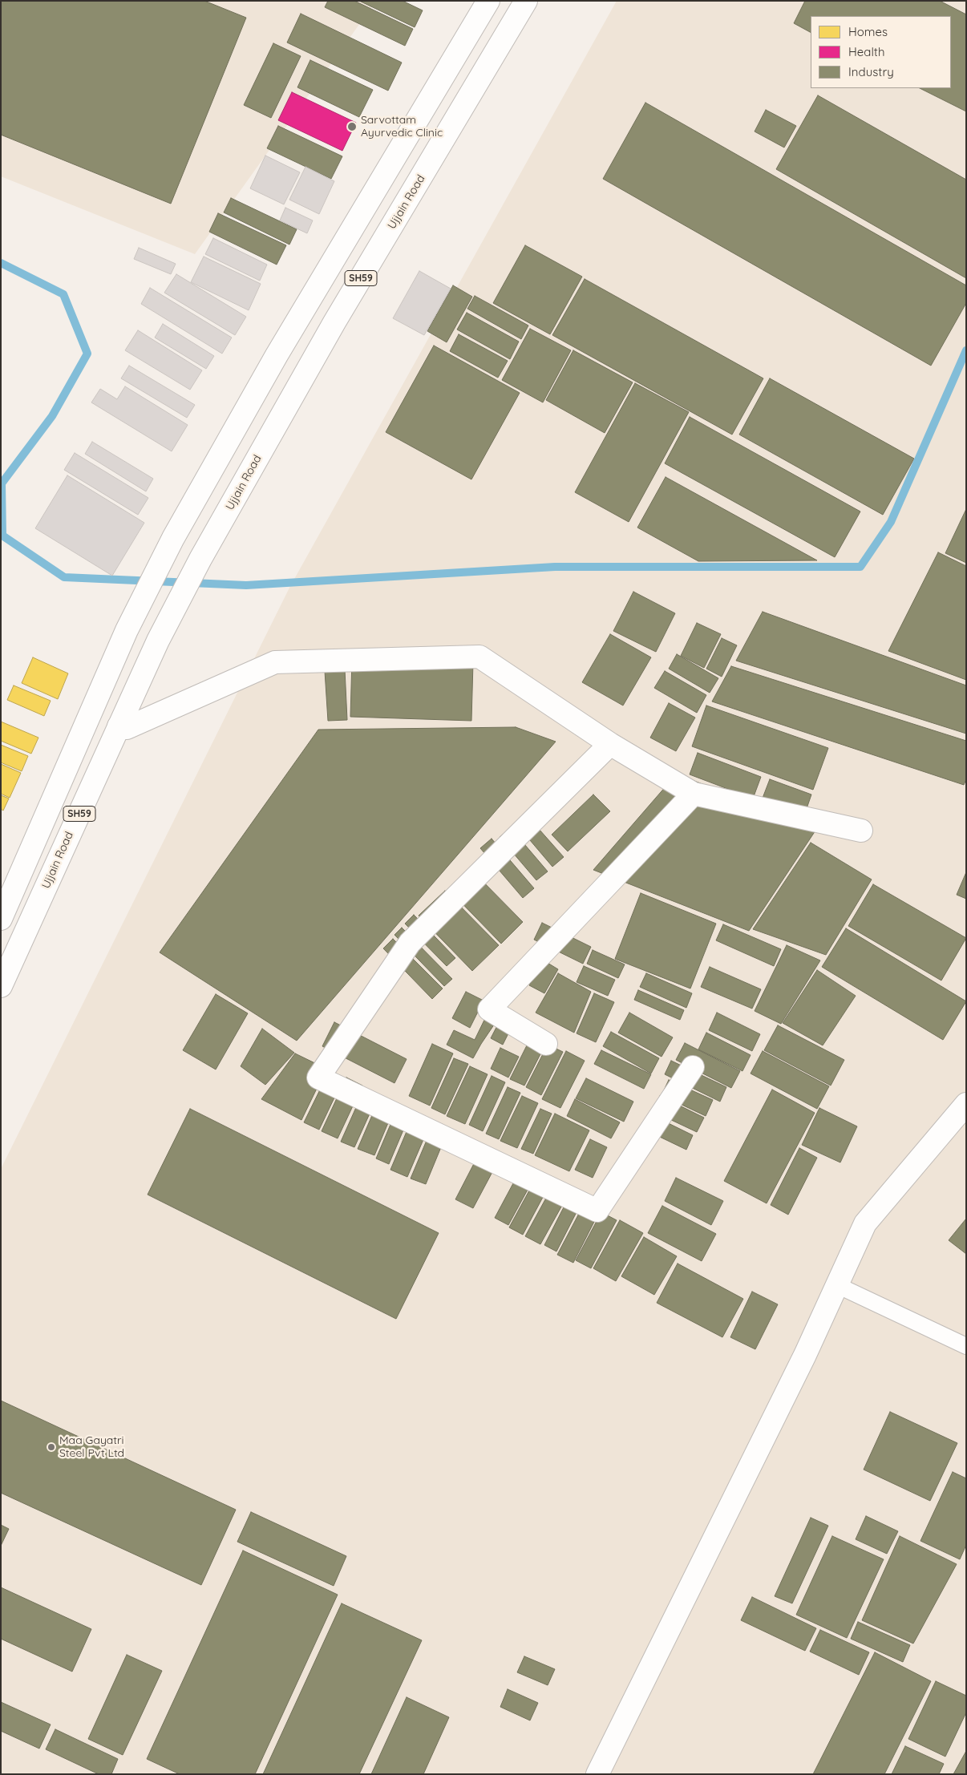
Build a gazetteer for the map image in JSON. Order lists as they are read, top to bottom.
{
  "streets": {
    "street": ["Ujjain Road", "SH59"]
  },
  "places": ["Sarvottam Ayurvedic Clinic", "Maa Gayatri Steel Pvt Ltd"],
  "legend": ["Homes", "Health", "Industry"]
}
